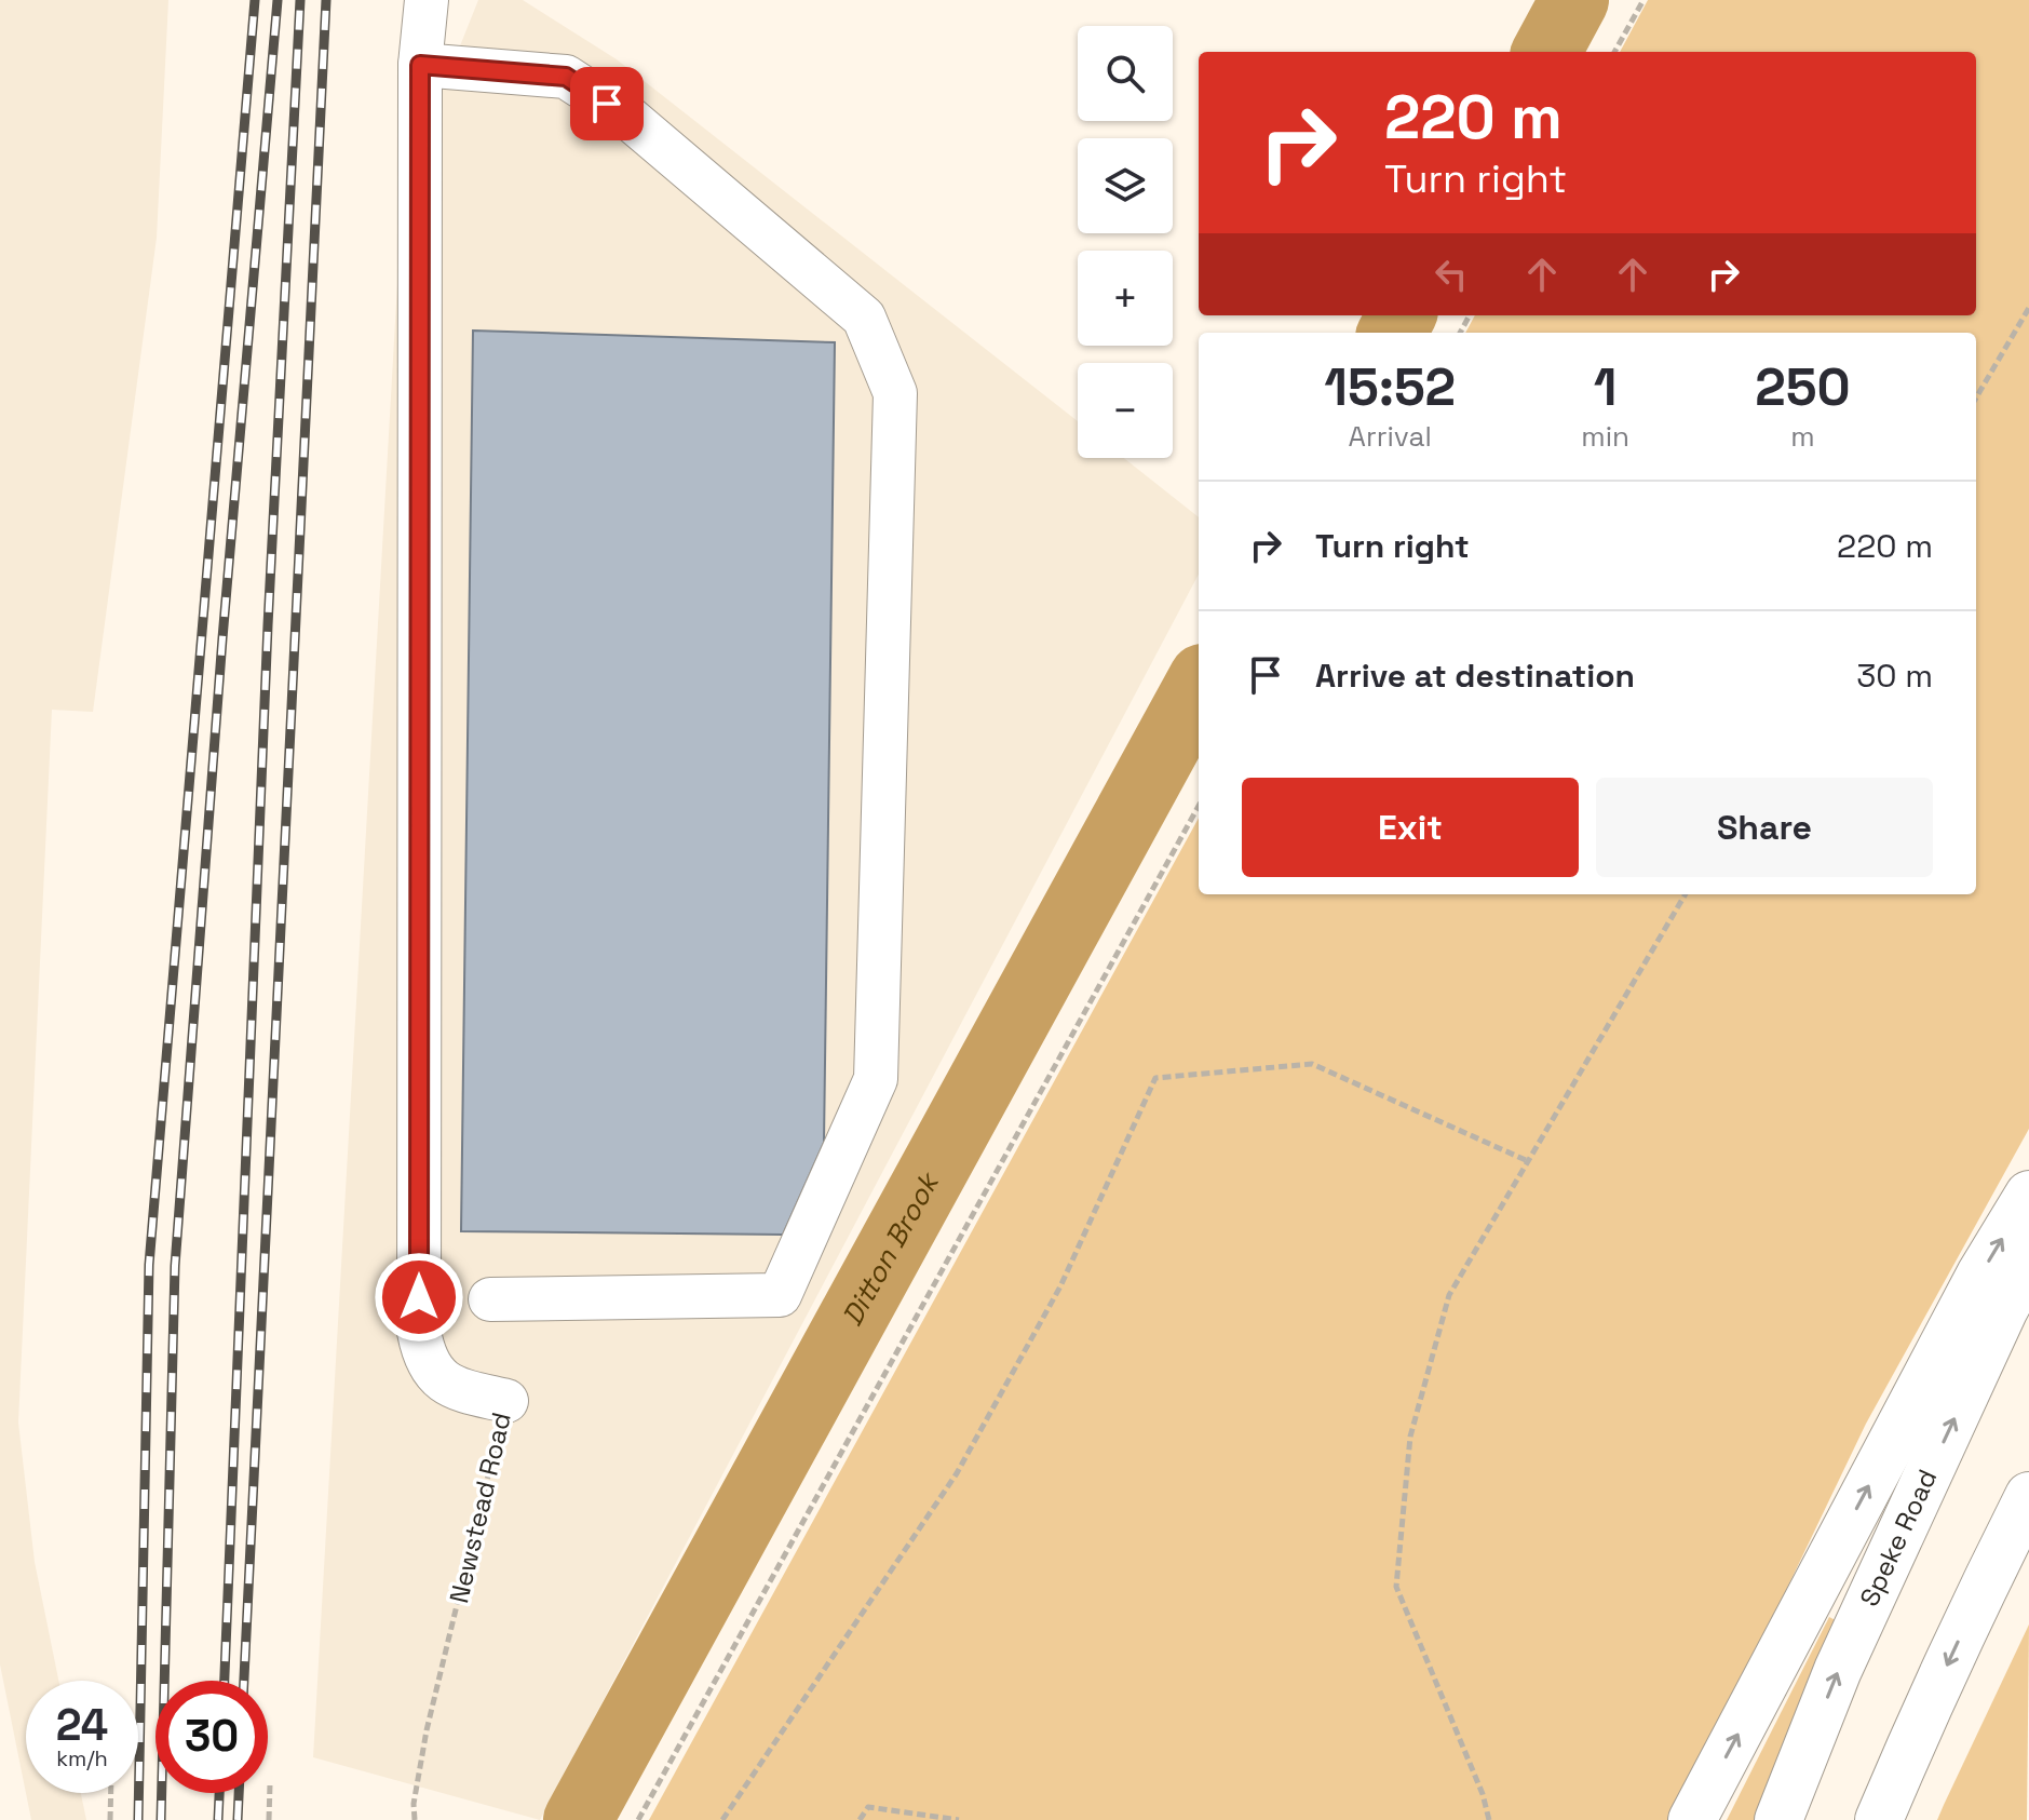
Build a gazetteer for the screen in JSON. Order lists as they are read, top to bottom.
{
  "streets": {
    "highway": ["Speke Road"],
    "street": ["Newstead Road"]
  },
  "water": ["Ditton Brook"],
  "page": {
    "map_buttons": ["+", "−"],
    "turn": ["220 m", "Turn right"],
    "eta": [
      "15:52",
      "Arrival",
      "1",
      "min",
      "250",
      "m"
    ],
    "list": [
      {
        "name": "Turn right",
        "value": "220 m"
      },
      {
        "name": "Arrive at destination",
        "value": "30 m"
      }
    ],
    "buttons": ["Exit", "Share"],
    "speed": "24 km/h",
    "limit": "30"
  }
}
